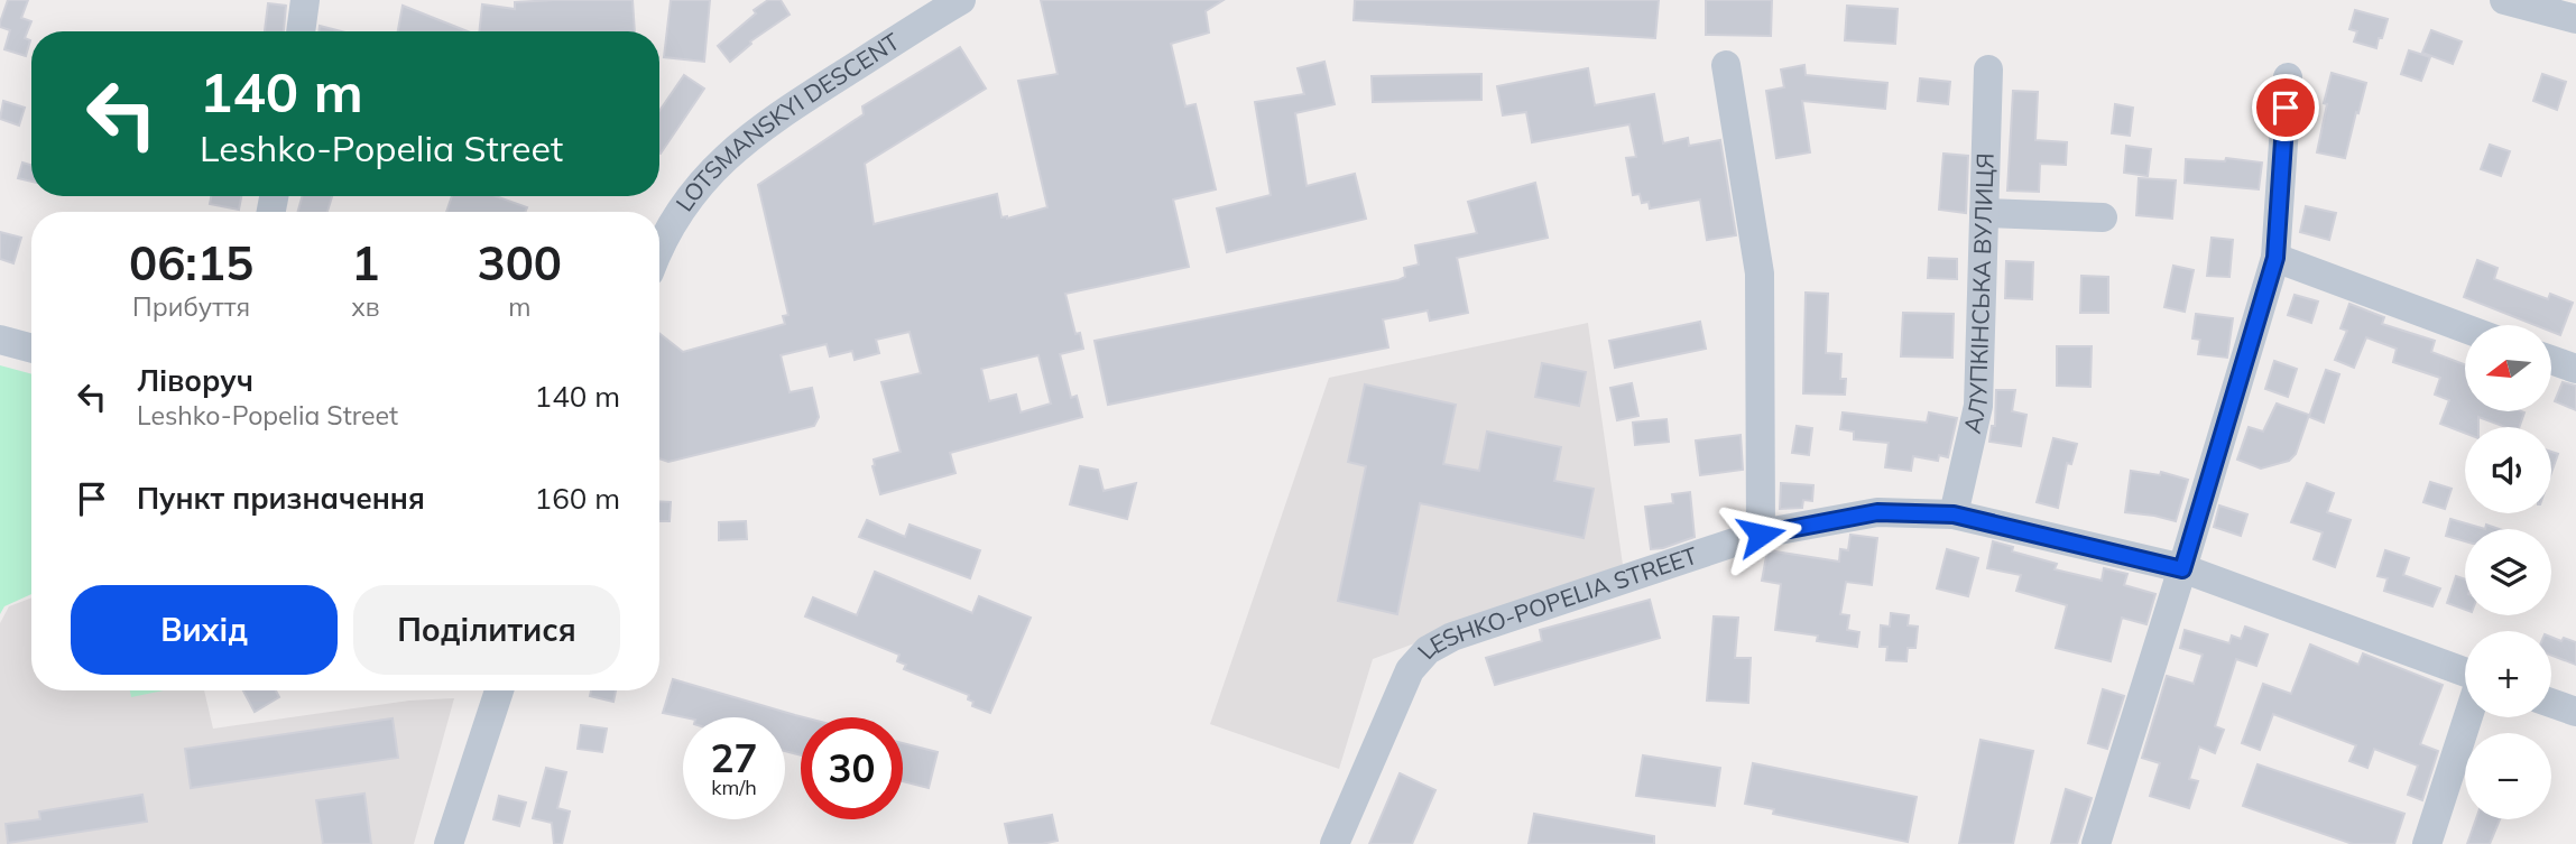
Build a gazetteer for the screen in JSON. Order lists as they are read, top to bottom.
{
  "streets": {
    "street": ["LOTSMANSKYI DESCENT", "АЛУПКІНСЬКА ВУЛИЦЯ", "LESHKO-POPELIA STREET"]
  },
  "crossings": [
    ["АЛУПКІНСЬКА ВУЛИЦЯ", "LESHKO-POPELIA STREET"]
  ],
  "north": "left",
  "page": {
    "turn": ["140 m", "Leshko-Popelia Street"],
    "eta": [
      "06:15",
      "Прибуття",
      "1",
      "хв",
      "300",
      "m"
    ],
    "map_buttons": ["+", "−"],
    "list": [
      {
        "name": "Ліворуч",
        "note": "Leshko-Popelia Street",
        "value": "140 m"
      },
      {
        "name": "Пункт призначення",
        "value": "160 m"
      }
    ],
    "buttons": ["Вихід", "Поділитися"],
    "speed": "27 km/h",
    "limit": "30"
  }
}
